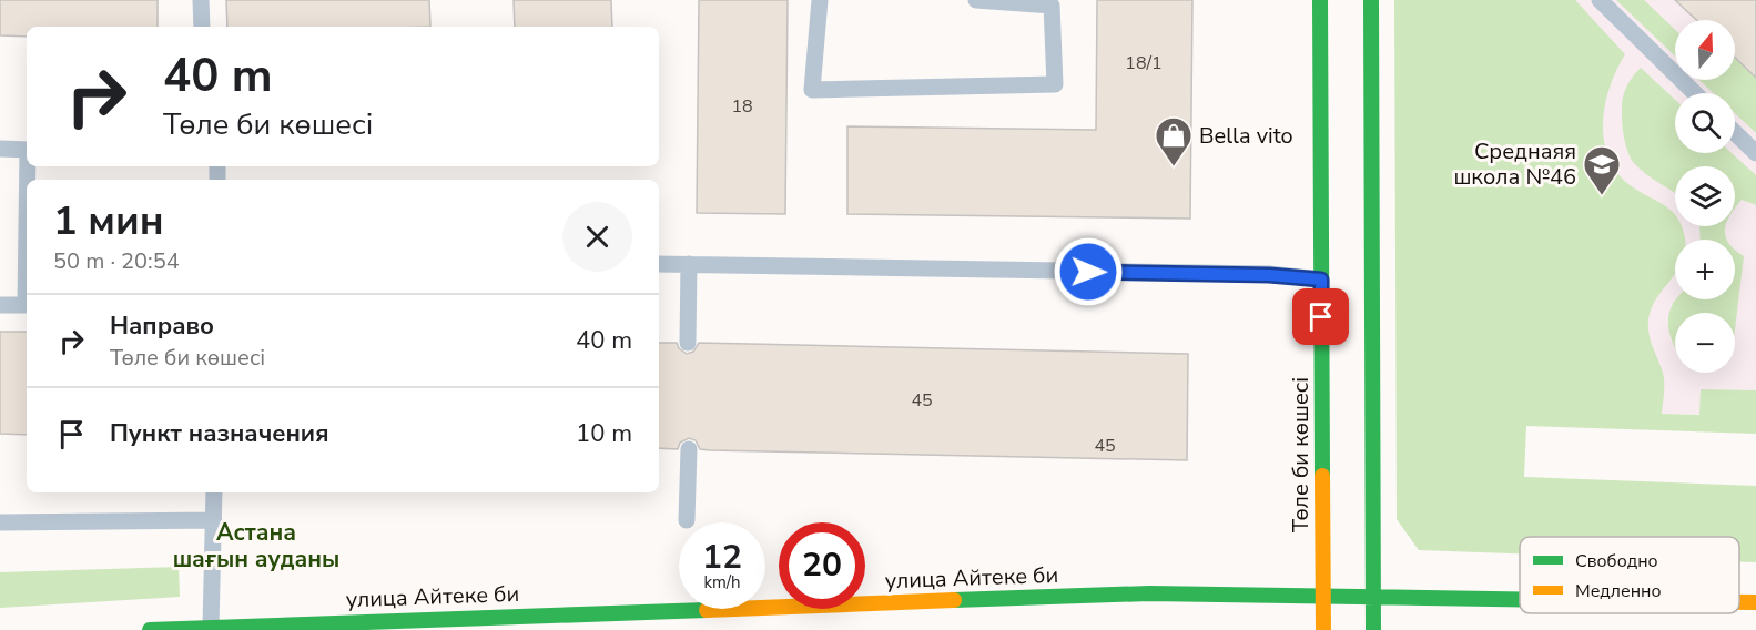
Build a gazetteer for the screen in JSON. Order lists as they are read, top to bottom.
{
  "streets": {
    "street": ["Төле би көшесі", "улица Айтеке би"]
  },
  "crossings": [
    ["Төле би көшесі", "улица Айтеке би"]
  ],
  "districts": ["Астана шағын ауданы"],
  "places": {
    "shop": ["Bella vito"],
    "school or university": ["Среднаяя школа №46"]
  },
  "house_numbers": [
    "18/1",
    "18",
    "45",
    "45"
  ],
  "legend": ["Свободно", "Медленно"],
  "north": "top",
  "page": {
    "map_buttons": ["+", "−"],
    "turn": ["40 m", "Төле би көшесі"],
    "heading": ["1 мин", "50 m · 20:54"],
    "list": [
      {
        "name": "Направо",
        "note": "Төле би көшесі",
        "value": "40 m"
      },
      {
        "name": "Пункт назначения",
        "value": "10 m"
      }
    ],
    "speed": "12 km/h",
    "limit": "20"
  }
}
